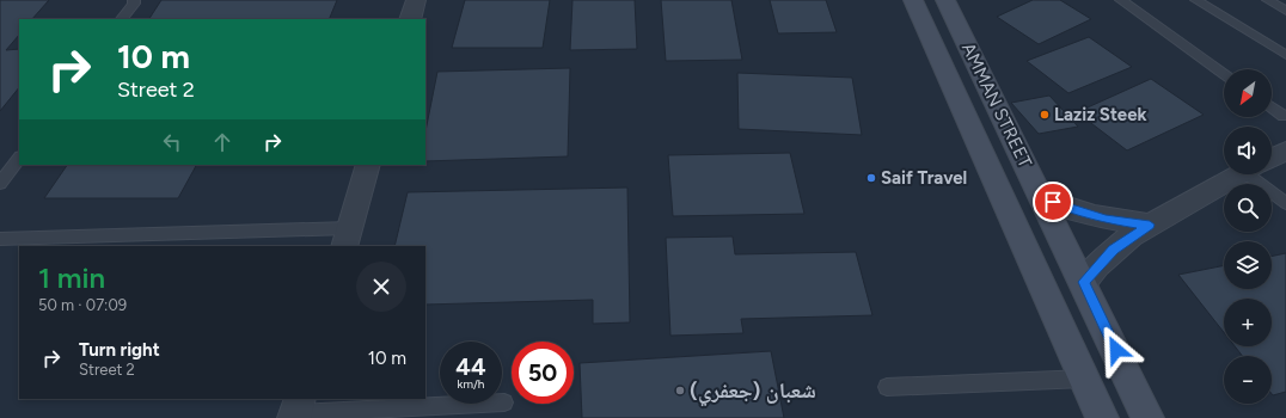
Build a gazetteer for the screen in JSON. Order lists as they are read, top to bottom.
{
  "streets": {
    "main road": ["AMMAN STREET"]
  },
  "places": ["Laziz Steek", "Saif Travel", "شعبان (جعفري)"],
  "north": "bottom left",
  "page": {
    "turn": ["10 m", "Street 2"],
    "map_buttons": ["+", "−"],
    "heading": ["1 min", "50 m · 07:09"],
    "list": [
      {
        "name": "Turn right",
        "note": "Street 2",
        "value": "10 m"
      }
    ],
    "speed": "44 km/h",
    "limit": "50"
  }
}
